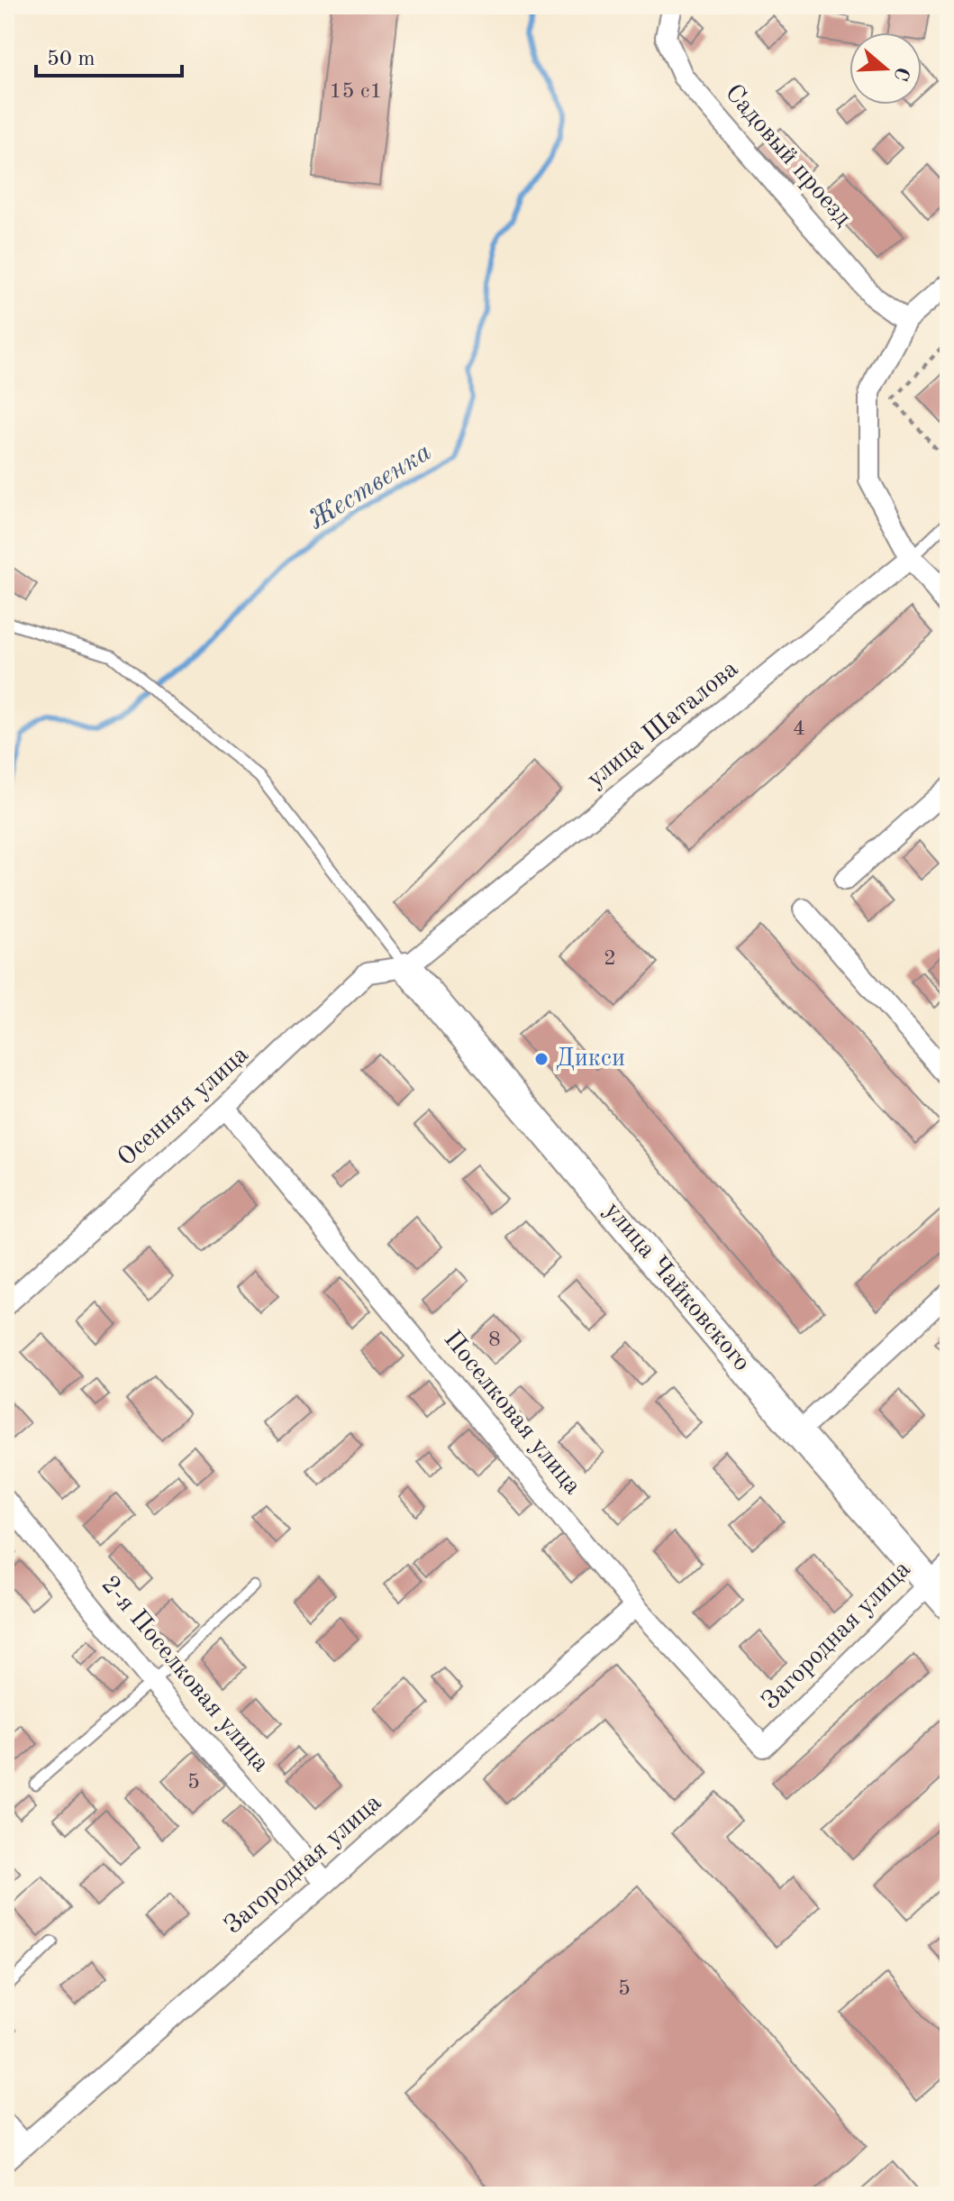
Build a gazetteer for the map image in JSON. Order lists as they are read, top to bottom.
{
  "streets": {
    "street": [
      "Садовый проезд",
      "улица Шаталова",
      "Осенняя улица",
      "улица Чайковского",
      "Поселковая улица",
      "Загородная улица",
      "2-я Поселковая улица"
    ]
  },
  "crossings": [
    ["улица Шаталова", "Осенняя улица"],
    ["улица Шаталова", "улица Чайковского"],
    ["Осенняя улица", "улица Чайковского"],
    ["Осенняя улица", "Поселковая улица"],
    ["улица Чайковского", "Загородная улица"],
    ["Поселковая улица", "Загородная улица"],
    ["Загородная улица", "2-я Поселковая улица"]
  ],
  "water": ["Жественка"],
  "places": ["Дикси"],
  "house_numbers": [
    "15 с1",
    "4",
    "2",
    "8",
    "5",
    "5"
  ],
  "scale_bar": "50 m",
  "north": "right"
}
